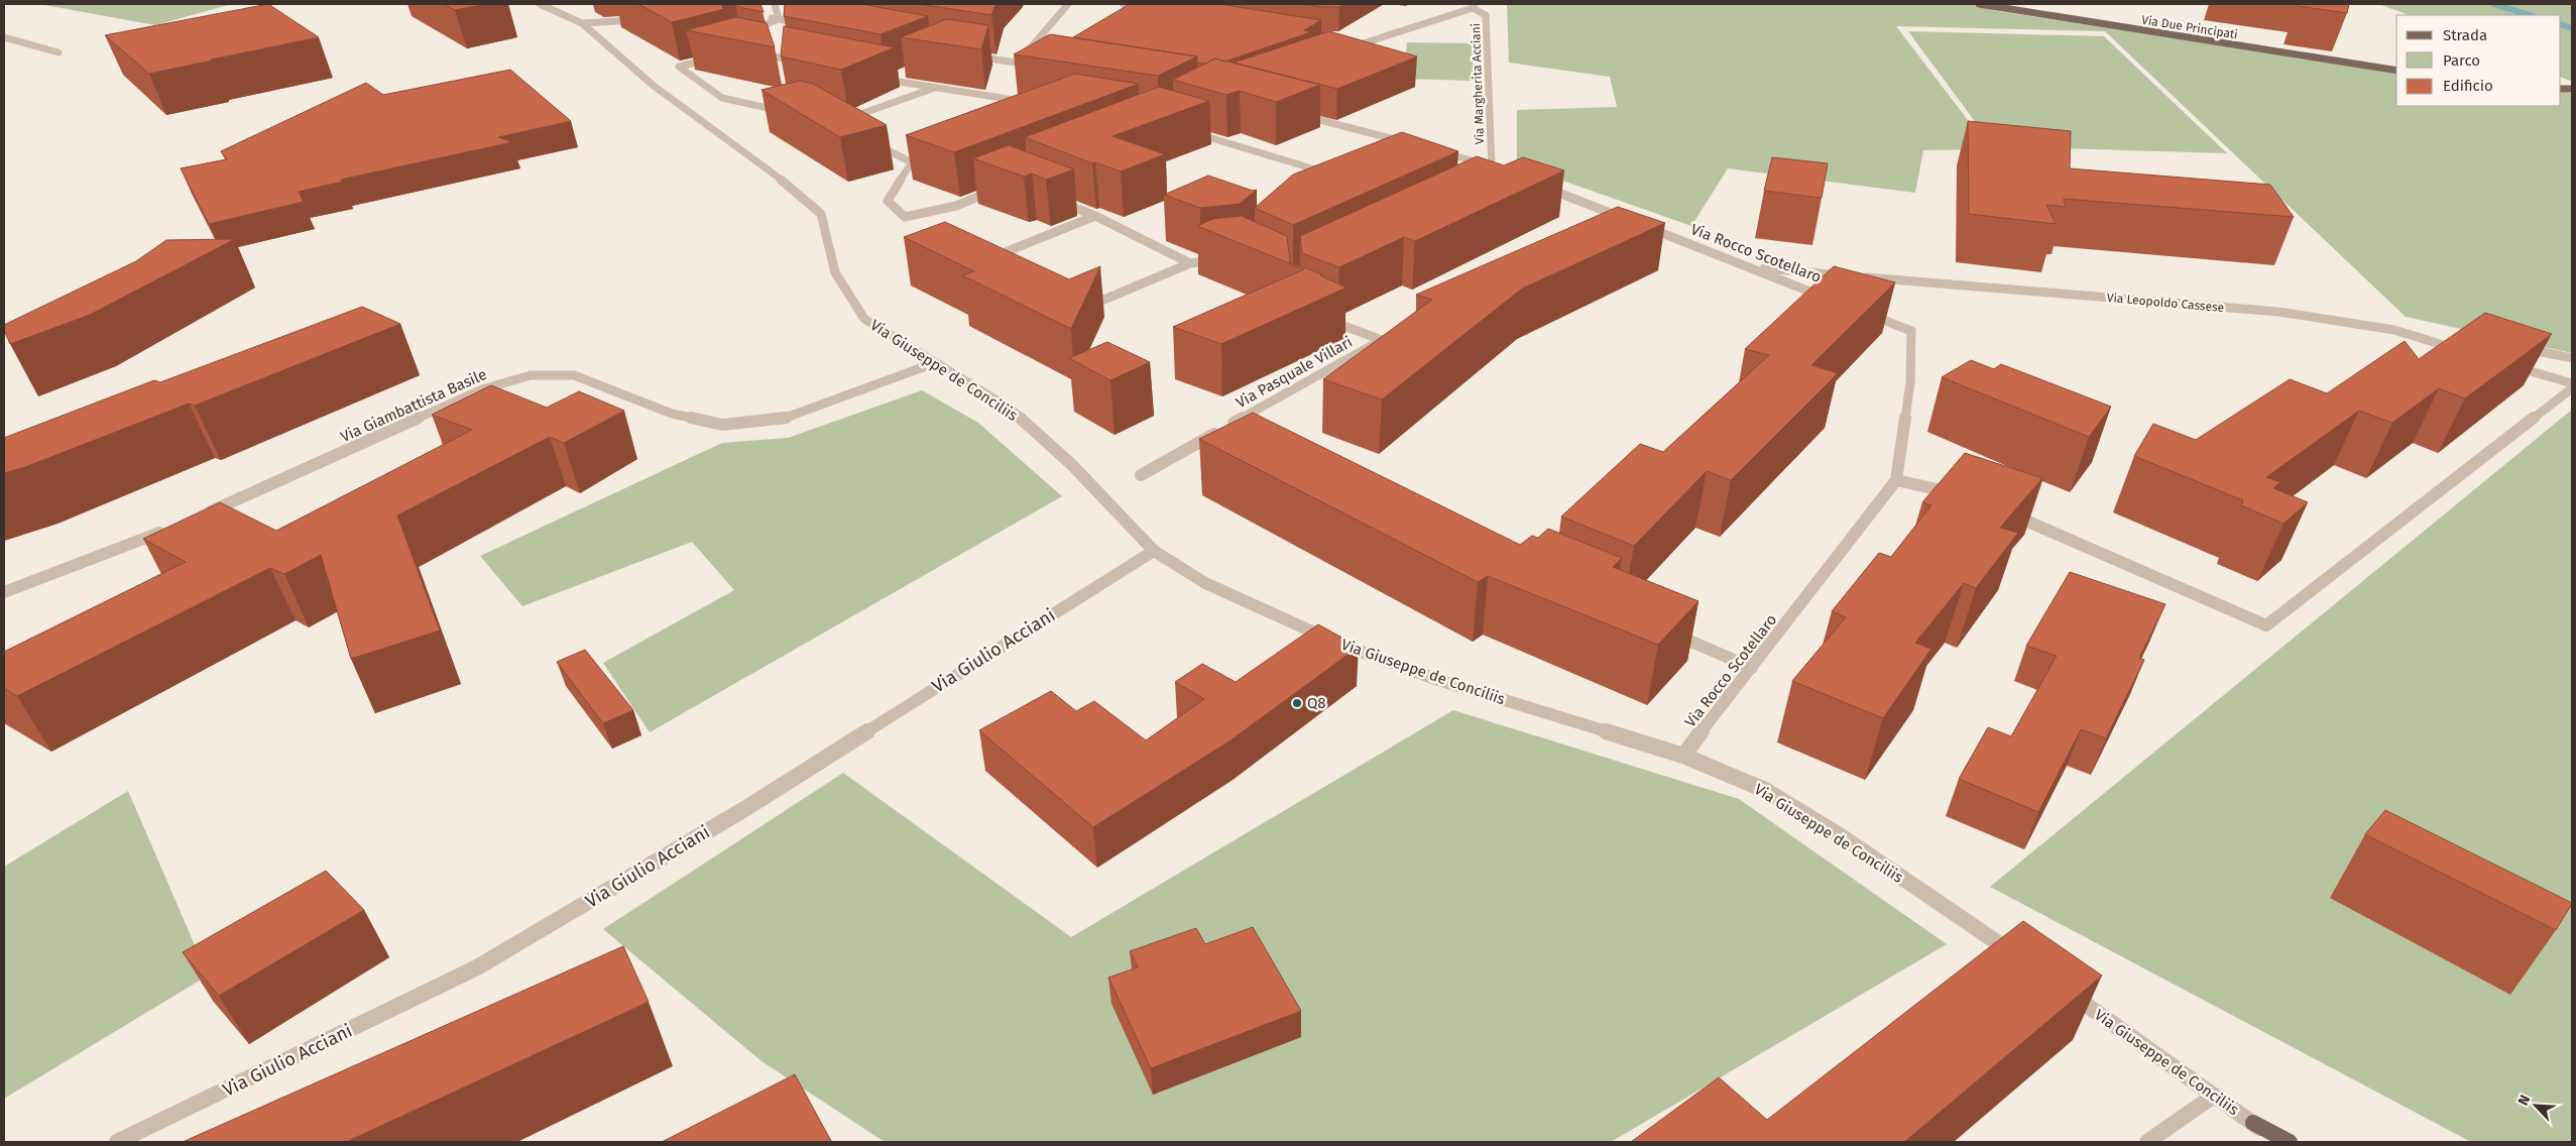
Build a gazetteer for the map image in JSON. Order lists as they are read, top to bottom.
{
  "streets": {
    "main road": ["Via Due Principati"],
    "street": [
      "Via Margherita Acciani",
      "Via Rocco Scotellaro",
      "Via Leopoldo Cassese",
      "Via Giuseppe de Conciliis",
      "Via Pasquale Villari",
      "Via Giambattista Basile",
      "Via Giulio Acciani"
    ]
  },
  "crossings": [
    ["Via Rocco Scotellaro", "Via Leopoldo Cassese"],
    ["Via Rocco Scotellaro", "Via Giuseppe de Conciliis"],
    ["Via Giuseppe de Conciliis", "Via Giambattista Basile"],
    ["Via Giuseppe de Conciliis", "Via Giulio Acciani"]
  ],
  "places": ["Q8"],
  "legend": ["Strada", "Parco", "Edificio"],
  "north": "top left"
}
